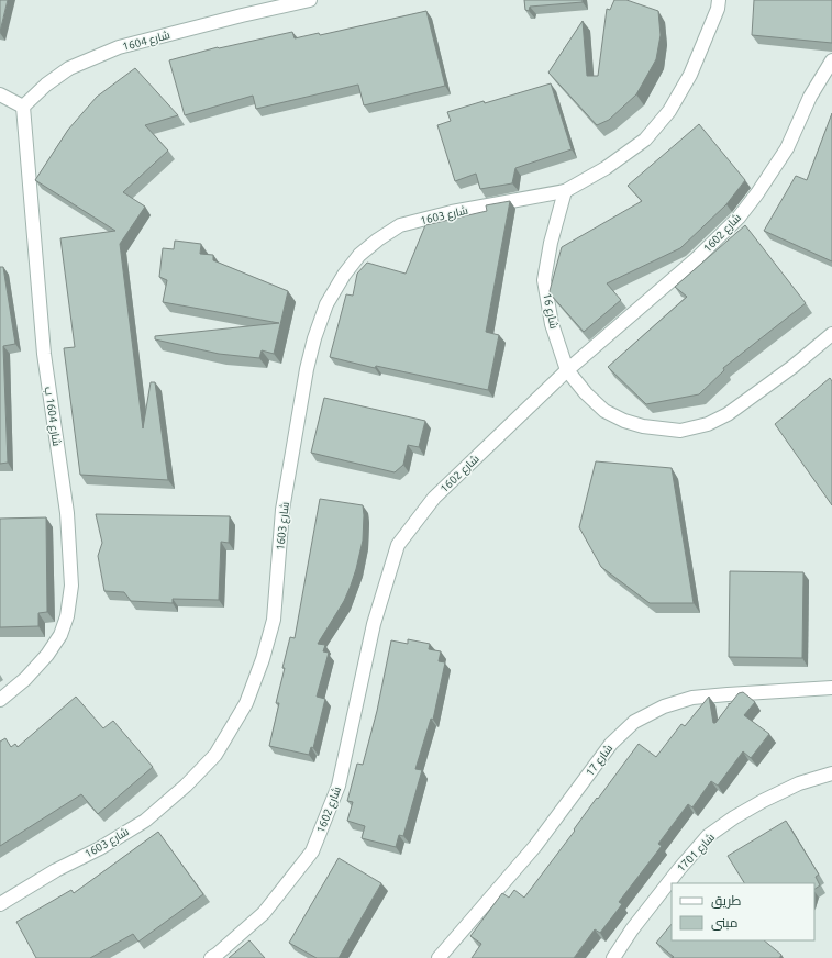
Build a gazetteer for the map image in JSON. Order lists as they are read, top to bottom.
{
  "streets": {
    "street": [
      "شارع 1604",
      "شارع 1603",
      "شارع 1602",
      "شارع 16",
      "شارع 1604 ب",
      "شارع 17",
      "شارع 1701"
    ]
  },
  "crossings": [
    ["شارع 1604", "شارع 1604 ب"],
    ["شارع 1603", "شارع 16"],
    ["شارع 1602", "شارع 16"]
  ],
  "legend": ["طريق", "مبنى"]
}
